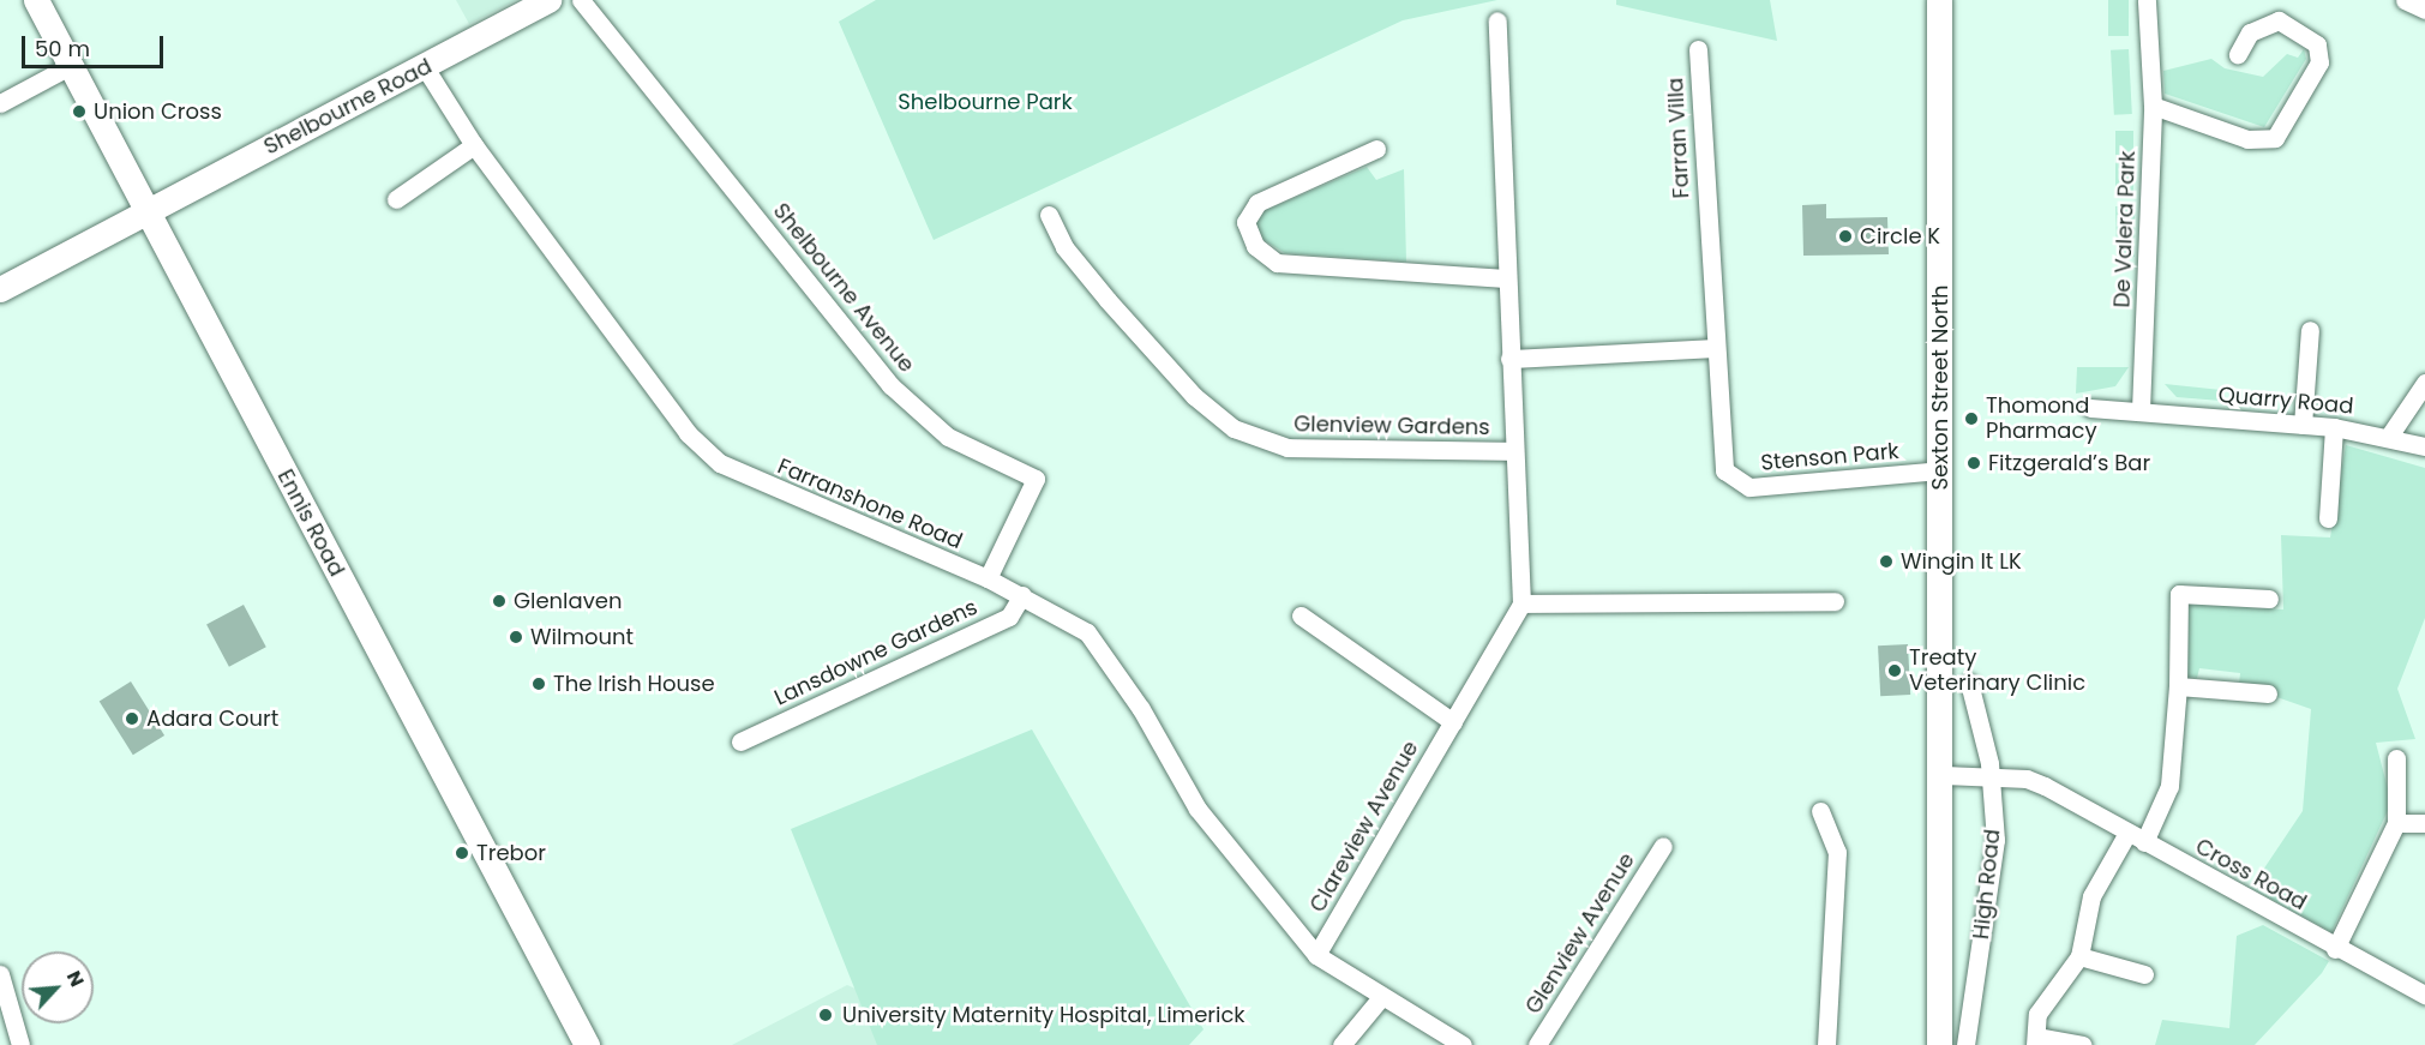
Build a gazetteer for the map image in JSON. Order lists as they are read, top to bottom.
{
  "streets": {
    "main road": [
      "Shelbourne Road",
      "Sexton Street North",
      "Ennis Road",
      "High Road"
    ],
    "street": [
      "Farran Villa",
      "De Valera Park",
      "Shelbourne Avenue",
      "Quarry Road",
      "Glenview Gardens",
      "Stenson Park",
      "Farranshone Road",
      "Lansdowne Gardens",
      "Clareview Avenue",
      "Cross Road",
      "Glenview Avenue"
    ]
  },
  "crossings": [
    ["Shelbourne Road", "Farranshone Road"],
    ["Shelbourne Road", "Ennis Road"],
    ["Farran Villa", "Stenson Park"],
    ["De Valera Park", "Quarry Road"],
    ["Shelbourne Avenue", "Farranshone Road"],
    ["Sexton Street North", "Stenson Park"],
    ["Sexton Street North", "Cross Road"],
    ["Sexton Street North", "High Road"],
    ["Farranshone Road", "Lansdowne Gardens"],
    ["Farranshone Road", "Clareview Avenue"],
    ["Cross Road", "High Road"]
  ],
  "parks": ["Shelbourne Park"],
  "places": [
    "Union Cross",
    "Circle K",
    "Thomond Pharmacy",
    "Fitzgerald’s Bar",
    "Wingin It LK",
    "Glenlaven",
    "Wilmount",
    "Treaty Veterinary Clinic",
    "The Irish House",
    "Adara Court",
    "Trebor",
    "University Maternity Hospital, Limerick"
  ],
  "scale_bar": "50 m",
  "north": "top right"
}
